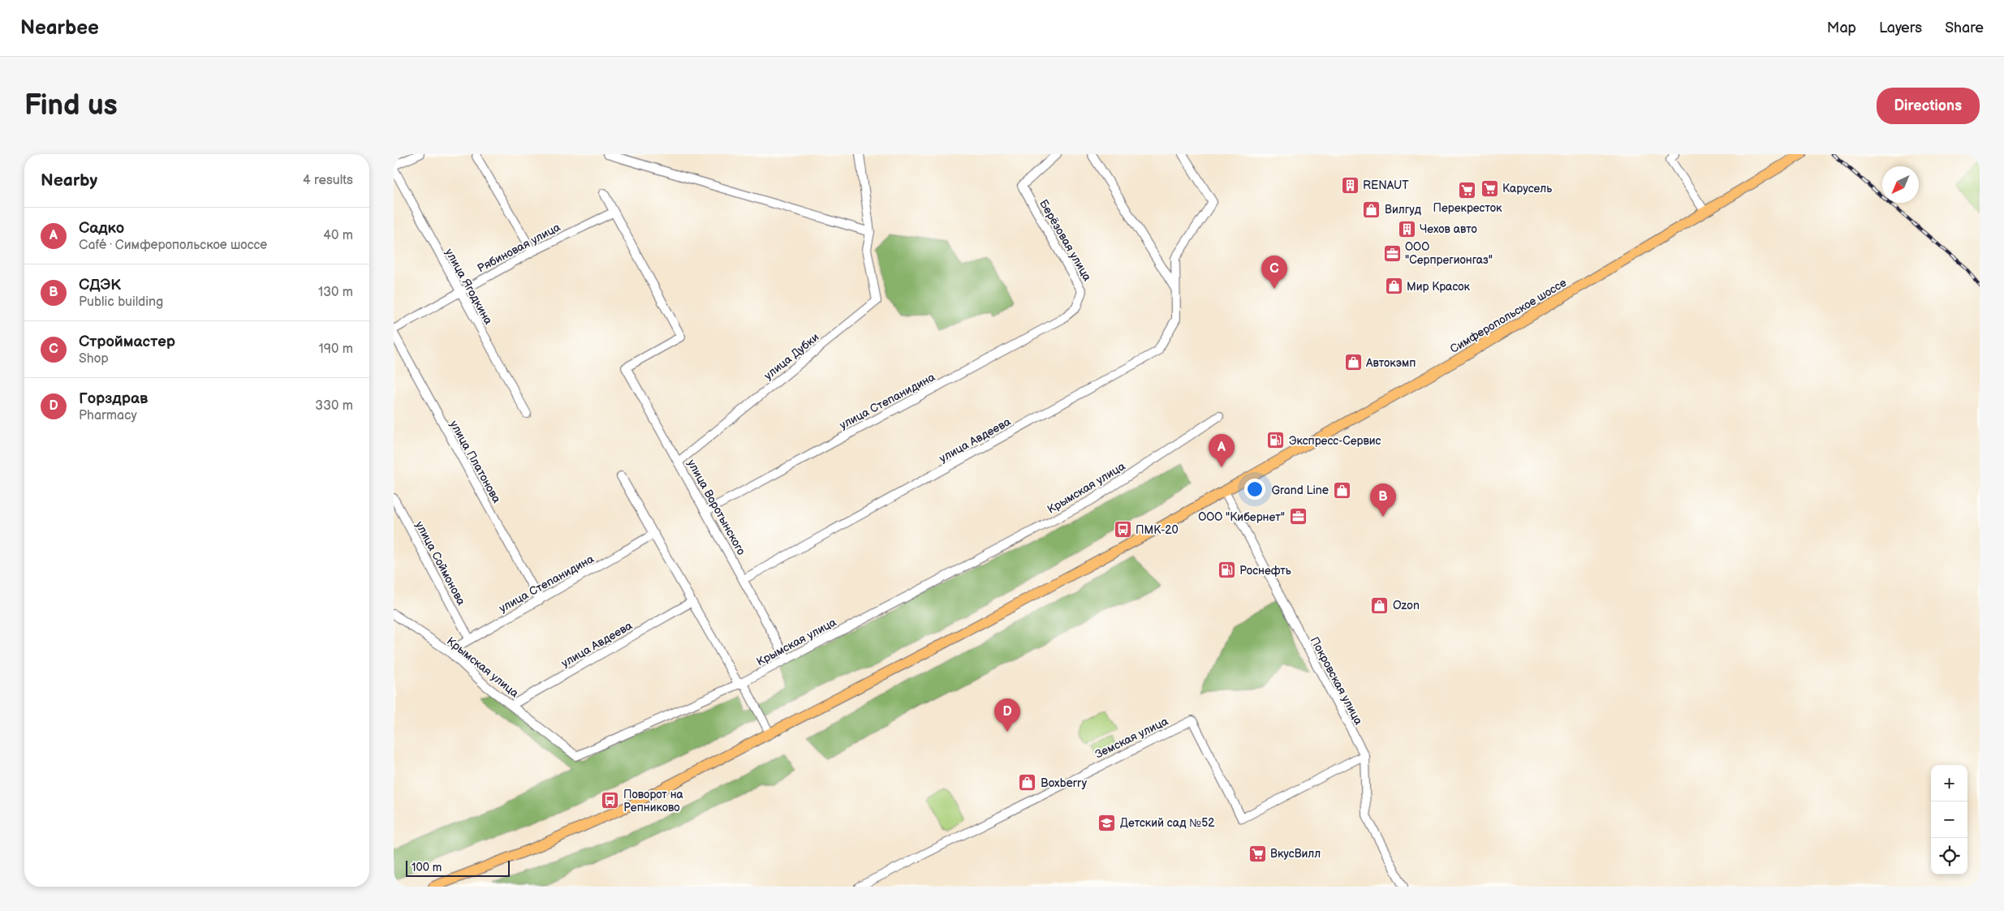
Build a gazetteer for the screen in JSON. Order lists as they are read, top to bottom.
{
  "streets": {
    "main road": ["Симферопольское шоссе"],
    "street": [
      "Берёзовая улица",
      "Рябиновая улица",
      "улица Ягодкина",
      "улица Дубки",
      "улица Степанидина",
      "улица Авдеева",
      "улица Платонова",
      "Крымская улица",
      "улица Воротынского",
      "улица Соймонова",
      "Покровская улица",
      "Земская улица"
    ]
  },
  "crossings": [
    ["Берёзовая улица", "улица Степанидина"],
    ["Рябиновая улица", "улица Ягодкина"],
    ["Рябиновая улица", "улица Воротынского"],
    ["Симферопольское шоссе", "Покровская улица"],
    ["улица Дубки", "улица Воротынского"],
    ["улица Степанидина", "улица Платонова"],
    ["улица Степанидина", "Крымская улица"],
    ["улица Степанидина", "улица Воротынского"],
    ["улица Степанидина", "улица Соймонова"],
    ["улица Авдеева", "Крымская улица"],
    ["улица Авдеева", "улица Воротынского"],
    ["Крымская улица", "улица Воротынского"],
    ["Покровская улица", "Земская улица"]
  ],
  "places": {
    "building": ["RENAUT", "Чехов авто"],
    "supermarket": ["Карусель", "Перекресток", "ВкусВилл"],
    "shop": [
      "Вилгуд",
      "Мир Красок",
      "Автокэмп",
      "Grand Line",
      "Ozon",
      "Boxberry"
    ],
    "office": ["ООО \"Серпрегионгаз\"", "ООО \"Кибернет\""],
    "fuel station": ["Экспресс-Сервис", "Роснефть"],
    "bus stop": ["ПМК-20", "Поворот на Репниково"],
    "school or university": ["Детский сад №52"]
  },
  "scale_bar": "100 m",
  "north": "bottom left",
  "page": {
    "header": "Nearbee",
    "nav": ["Map", "Layers", "Share"],
    "buttons": "Directions",
    "title": "Find us",
    "heading": ["Nearby", "4 results"],
    "list": [
      {
        "mark": "A",
        "name": "Садко",
        "note": "Café · Симферопольское шоссе",
        "value": "40 m"
      },
      {
        "mark": "B",
        "name": "СДЭК",
        "note": "Public building",
        "value": "130 m"
      },
      {
        "mark": "C",
        "name": "Строймастер",
        "note": "Shop",
        "value": "190 m"
      },
      {
        "mark": "D",
        "name": "Горздрав",
        "note": "Pharmacy",
        "value": "330 m"
      }
    ],
    "pins": [
      "C",
      "A",
      "B",
      "D"
    ],
    "map_buttons": ["+", "−"],
    "scale": "100 m"
  }
}
